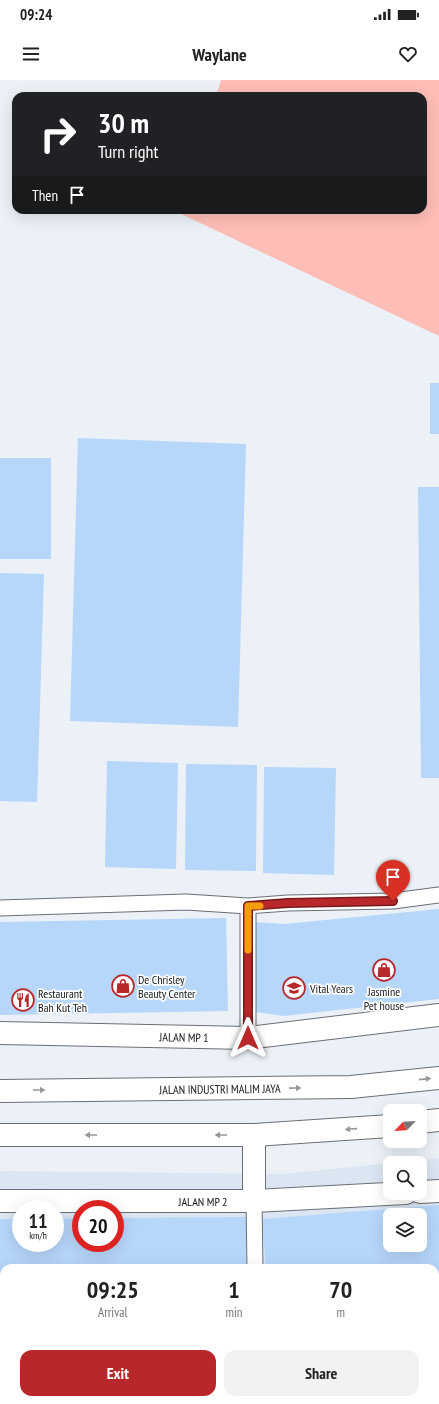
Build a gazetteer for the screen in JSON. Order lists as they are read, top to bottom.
{
  "streets": {
    "street": ["JALAN MP 1", "JALAN INDUSTRI MALIM JAYA", "JALAN MP 2"]
  },
  "places": {
    "shop": ["Jasmine Pet house", "De Chrisley Beauty Center"],
    "school or university": ["Vital Years"],
    "restaurant": ["Restaurant Bah Kut Teh"]
  },
  "north": "bottom left",
  "page": {
    "status": "09:24",
    "header": "Waylane",
    "turn": ["30 m", "Turn right"],
    "then": "Then",
    "speed": "11 km/h",
    "limit": "20",
    "eta": [
      "09:25",
      "Arrival",
      "1",
      "min",
      "70",
      "m"
    ],
    "buttons": ["Exit", "Share"]
  }
}
